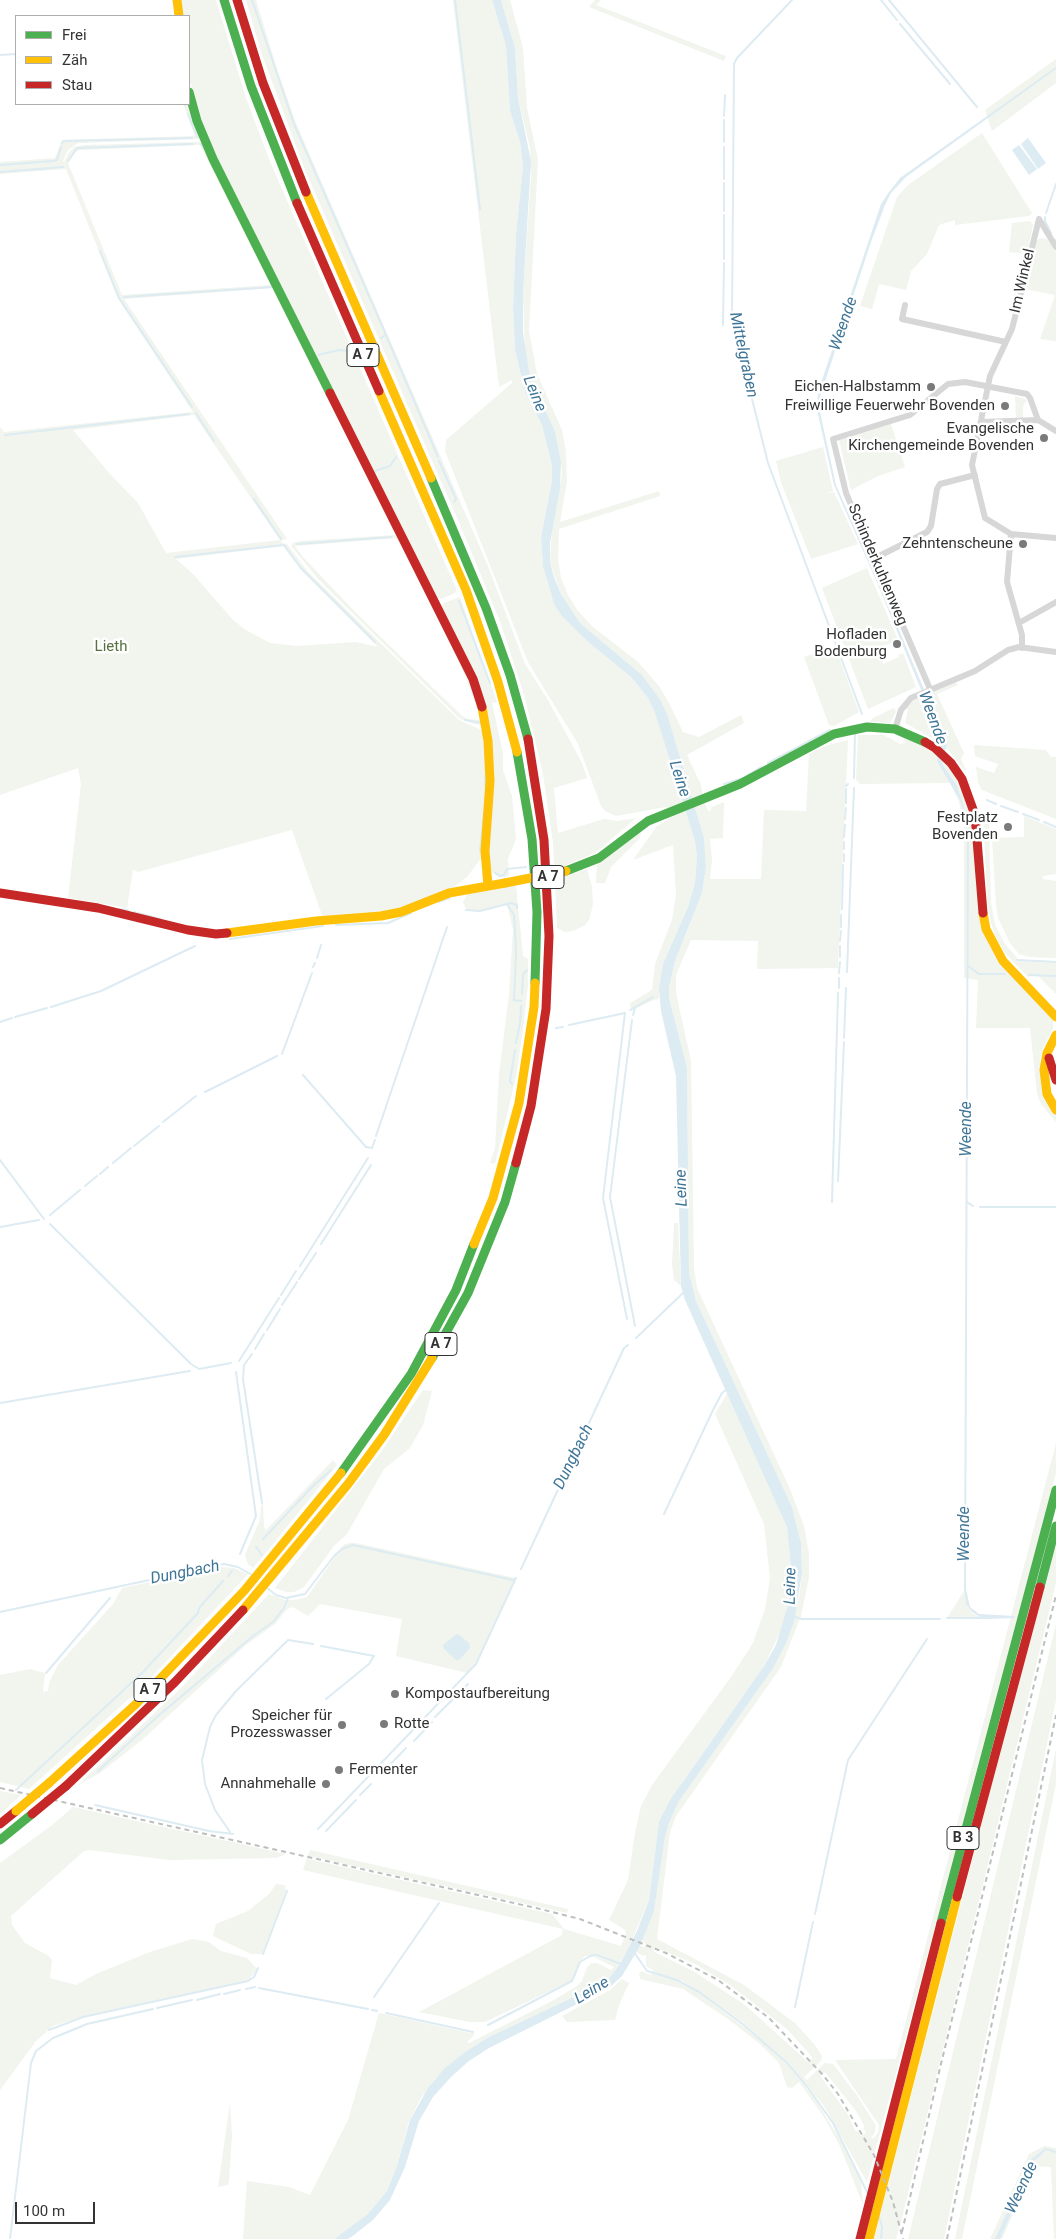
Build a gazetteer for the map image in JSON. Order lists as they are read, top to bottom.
{
  "streets": {
    "main road": ["A 7", "B 3"],
    "street": ["Im Winkel", "Schinderkuhlenweg"]
  },
  "crossings": [
    ["Im Winkel", "Schinderkuhlenweg"]
  ],
  "water": [
    "Weende",
    "Mittelgraben",
    "Leine",
    "Dungbach"
  ],
  "parks": ["Lieth"],
  "places": [
    "Eichen-Halbstamm",
    "Freiwillige Feuerwehr Bovenden",
    "Evangelische Kirchengemeinde Bovenden",
    "Zehntenscheune",
    "Hofladen Bodenburg",
    "Festplatz Bovenden",
    "Kompostaufbereitung",
    "Rotte",
    "Speicher für Prozesswasser",
    "Fermenter",
    "Annahmehalle"
  ],
  "legend": ["Frei", "Zäh", "Stau"],
  "scale_bar": "100 m"
}
